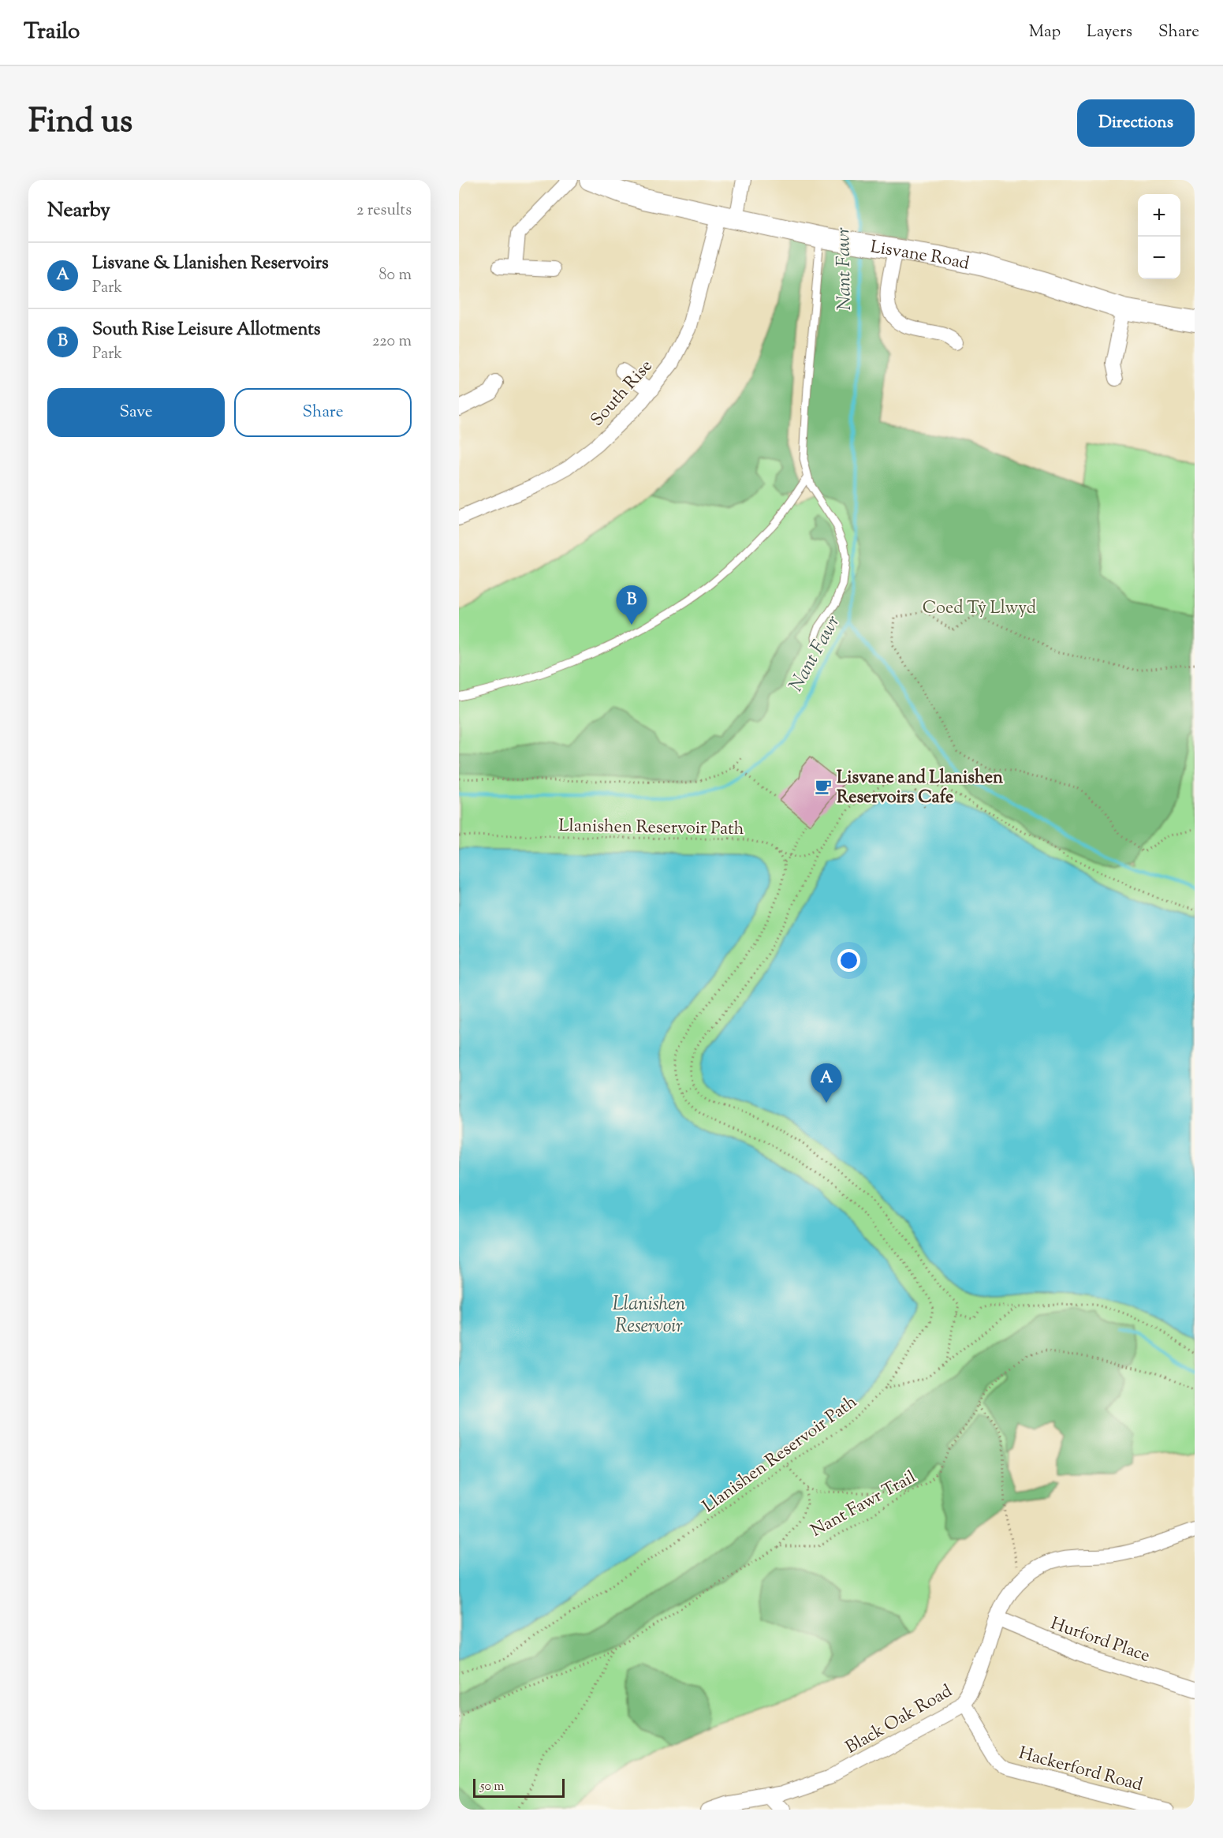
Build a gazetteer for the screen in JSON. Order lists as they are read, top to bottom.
{
  "streets": {
    "main road": ["Lisvane Road"],
    "street": [
      "South Rise",
      "Hurford Place",
      "Black Oak Road",
      "Hackerford Road"
    ],
    "path": ["Llanishen Reservoir Path", "Nant Fawr Trail"]
  },
  "crossings": [
    ["Lisvane Road", "South Rise"],
    ["Hurford Place", "Black Oak Road"],
    ["Black Oak Road", "Hackerford Road"]
  ],
  "water": ["Nant Fawr", "Llanishen Reservoir"],
  "parks": ["Coed Tŷ Llwyd"],
  "places": {
    "cafe": ["Lisvane and Llanishen Reservoirs Cafe"]
  },
  "scale_bar": "50 m",
  "page": {
    "header": "Trailo",
    "nav": ["Map", "Layers", "Share"],
    "title": "Find us",
    "buttons": [
      "Directions",
      ["Save", "Share"]
    ],
    "heading": ["Nearby", "2 results"],
    "map_buttons": ["+", "−"],
    "list": [
      {
        "mark": "A",
        "name": "Lisvane & Llanishen Reservoirs",
        "note": "Park",
        "value": "80 m"
      },
      {
        "mark": "B",
        "name": "South Rise Leisure Allotments",
        "note": "Park",
        "value": "220 m"
      }
    ],
    "pins": ["B", "A"],
    "scale": "50 m"
  }
}
